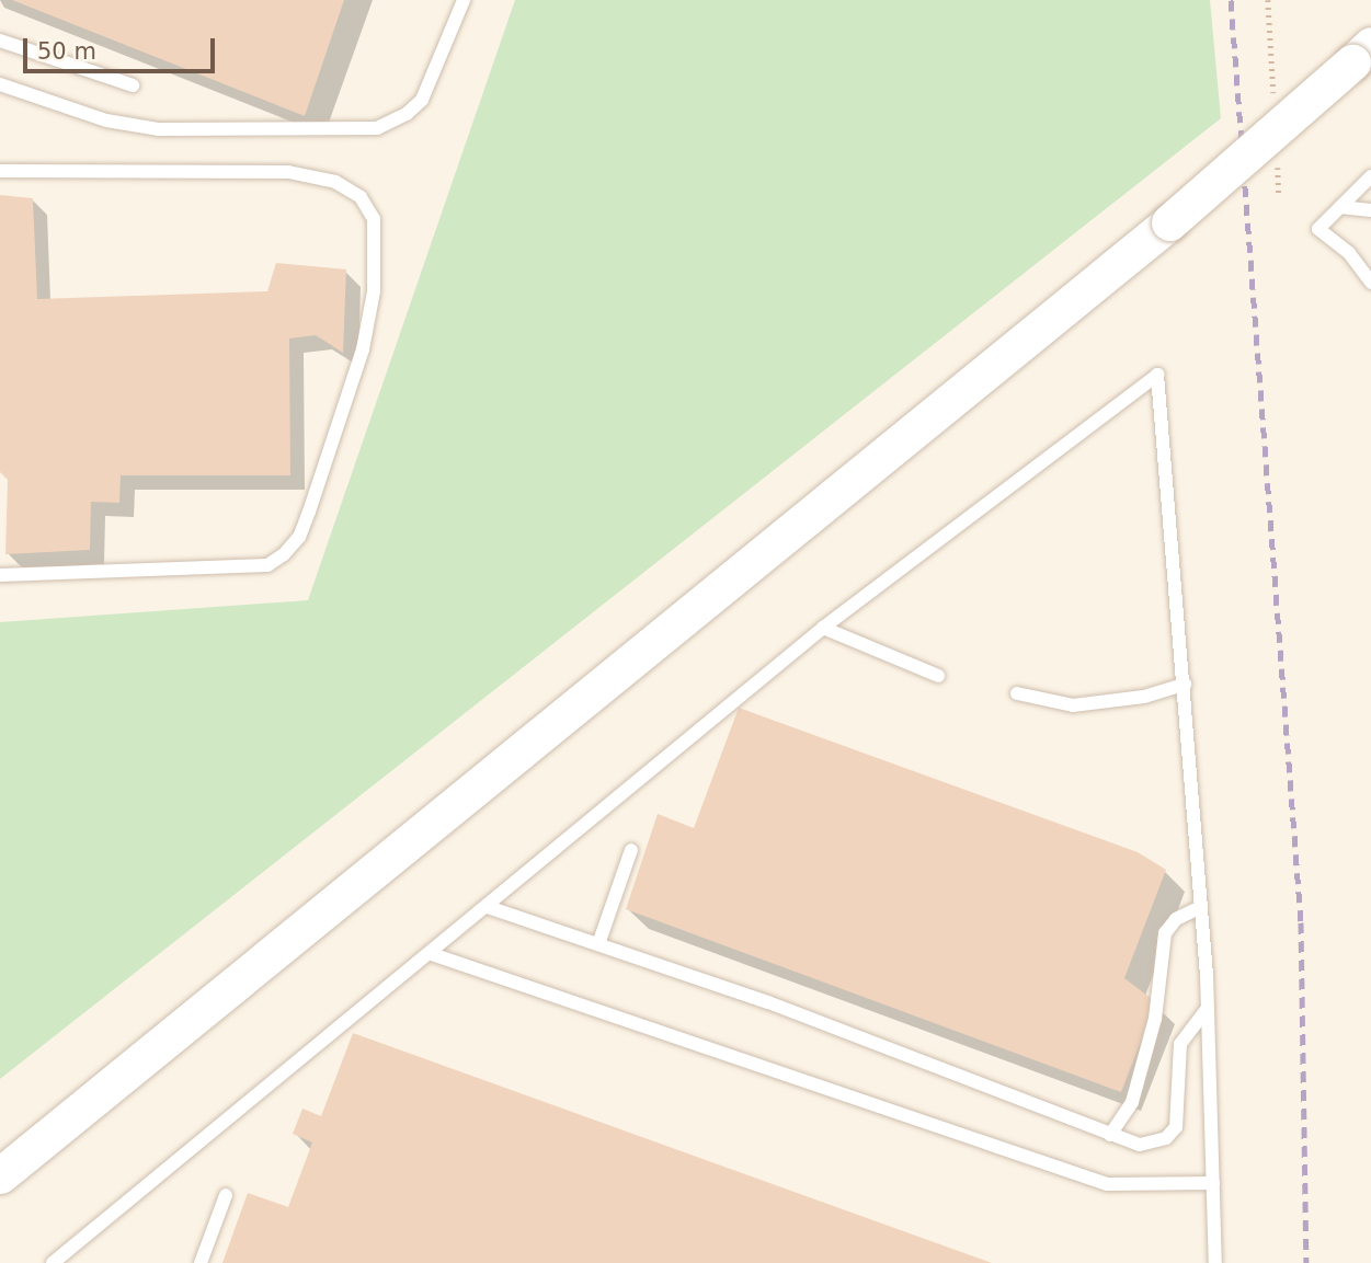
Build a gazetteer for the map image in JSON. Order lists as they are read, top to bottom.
{
  "scale_bar": "50 m"
}
